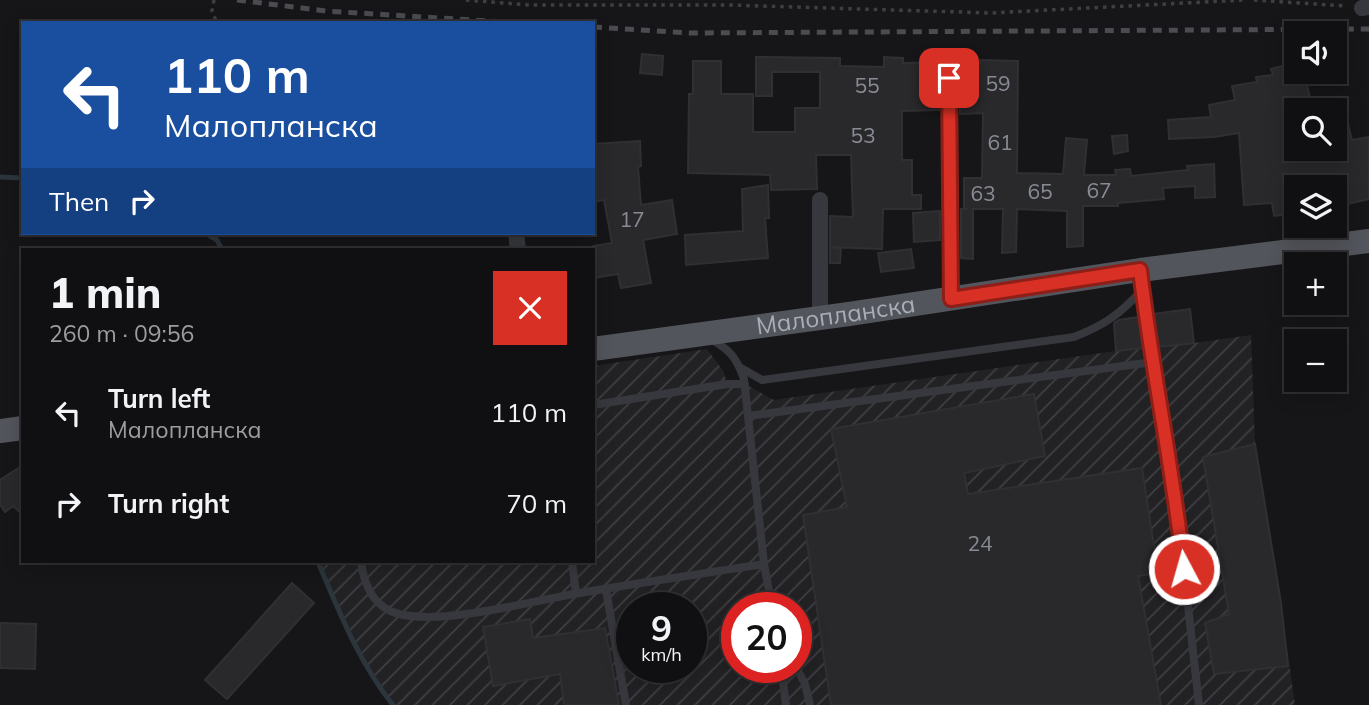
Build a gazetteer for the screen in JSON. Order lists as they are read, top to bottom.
{
  "streets": {
    "main road": ["Малопланска"]
  },
  "house_numbers": [
    "59",
    "55",
    "53",
    "61",
    "67",
    "65",
    "63",
    "17",
    "24"
  ],
  "page": {
    "map_buttons": ["+", "−"],
    "turn": ["110 m", "Малопланска"],
    "then": "Then",
    "heading": ["1 min", "260 m · 09:56"],
    "list": [
      {
        "name": "Turn left",
        "note": "Малопланска",
        "value": "110 m"
      },
      {
        "name": "Turn right",
        "value": "70 m"
      }
    ],
    "speed": "9 km/h",
    "limit": "20"
  }
}
